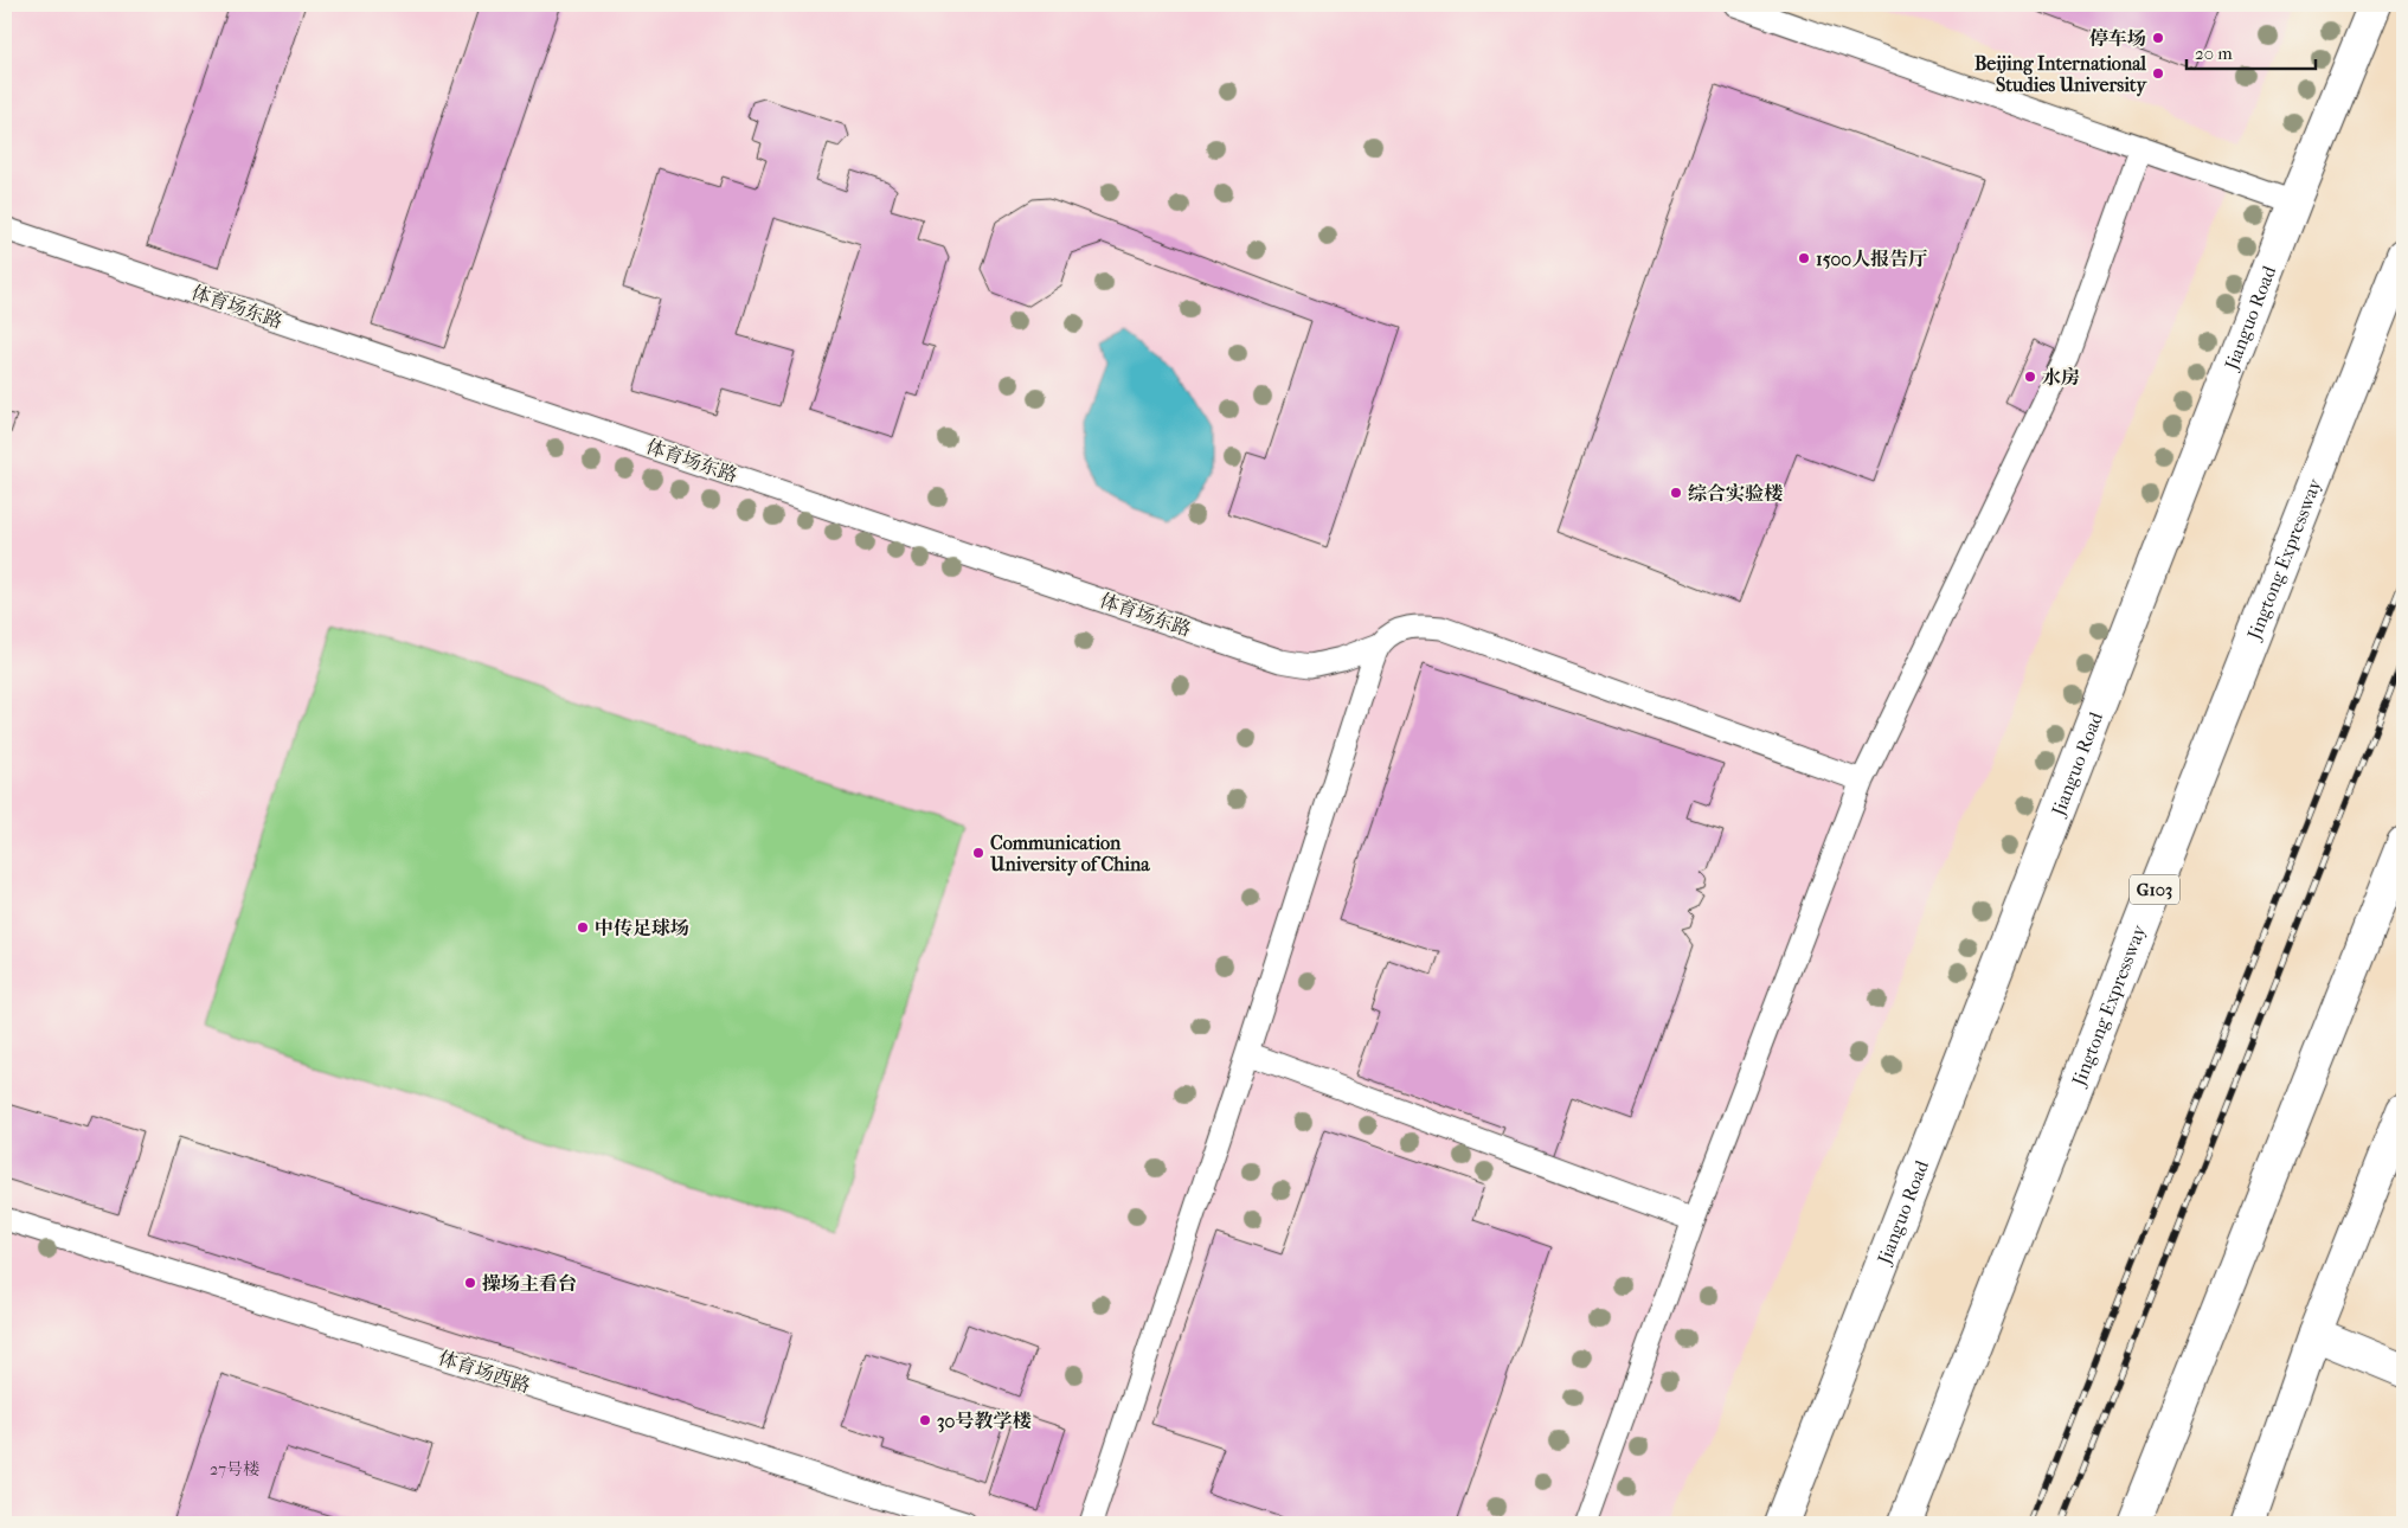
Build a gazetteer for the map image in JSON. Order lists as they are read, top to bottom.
{
  "streets": {
    "main road": ["Jianguo Road", "Jingtong Expressway", "G103"],
    "lane": ["体育场东路", "体育场西路"]
  },
  "places": [
    "停车场",
    "Beijing International Studies University",
    "1500人报告厅",
    "水房",
    "综合实验楼",
    "Communication University of China",
    "中传足球场",
    "操场主看台",
    "30号教学楼"
  ],
  "house_numbers": ["27号楼"],
  "scale_bar": "20 m"
}
